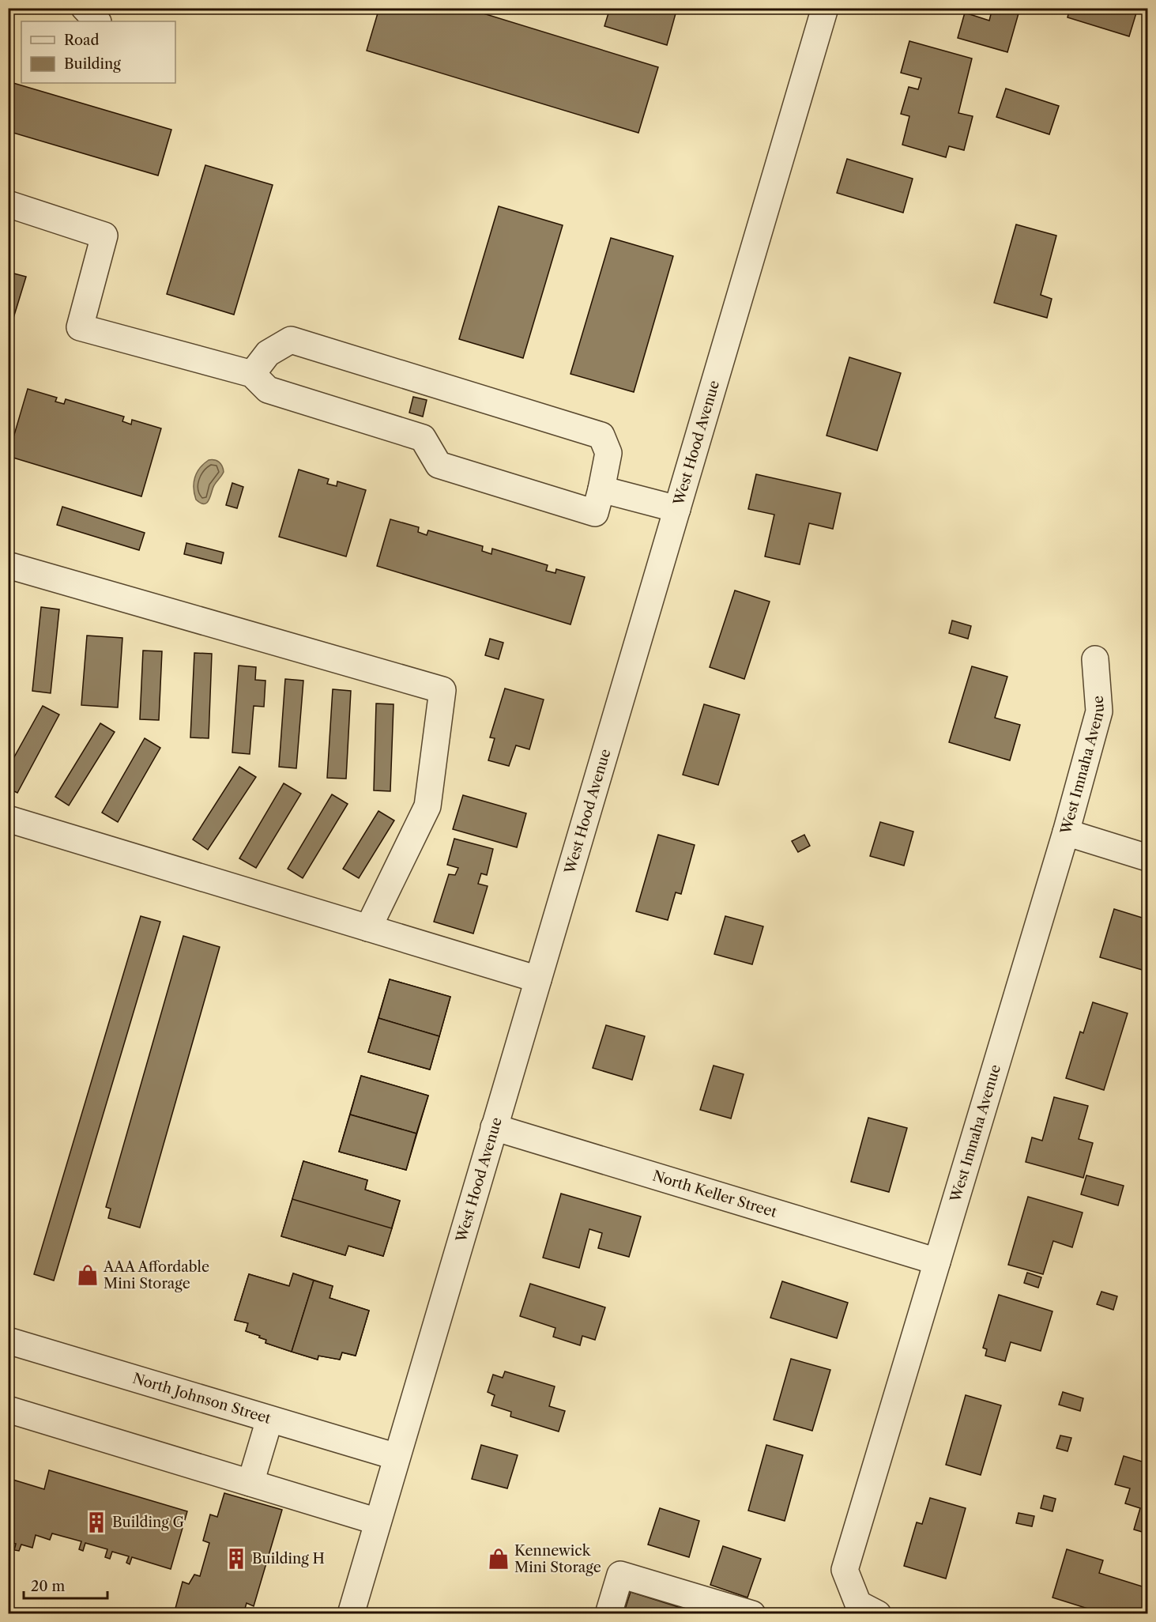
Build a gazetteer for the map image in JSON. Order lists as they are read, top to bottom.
{
  "streets": {
    "street": [
      "West Hood Avenue",
      "West Imnaha Avenue",
      "North Keller Street",
      "North Johnson Street"
    ]
  },
  "crossings": [
    ["West Hood Avenue", "North Keller Street"],
    ["West Hood Avenue", "North Johnson Street"],
    ["West Imnaha Avenue", "North Keller Street"]
  ],
  "places": {
    "shop": ["AAA Affordable Mini Storage", "Kennewick Mini Storage"],
    "building": ["Building G", "Building H"]
  },
  "legend": ["Road", "Building"],
  "scale_bar": "20 m"
}
